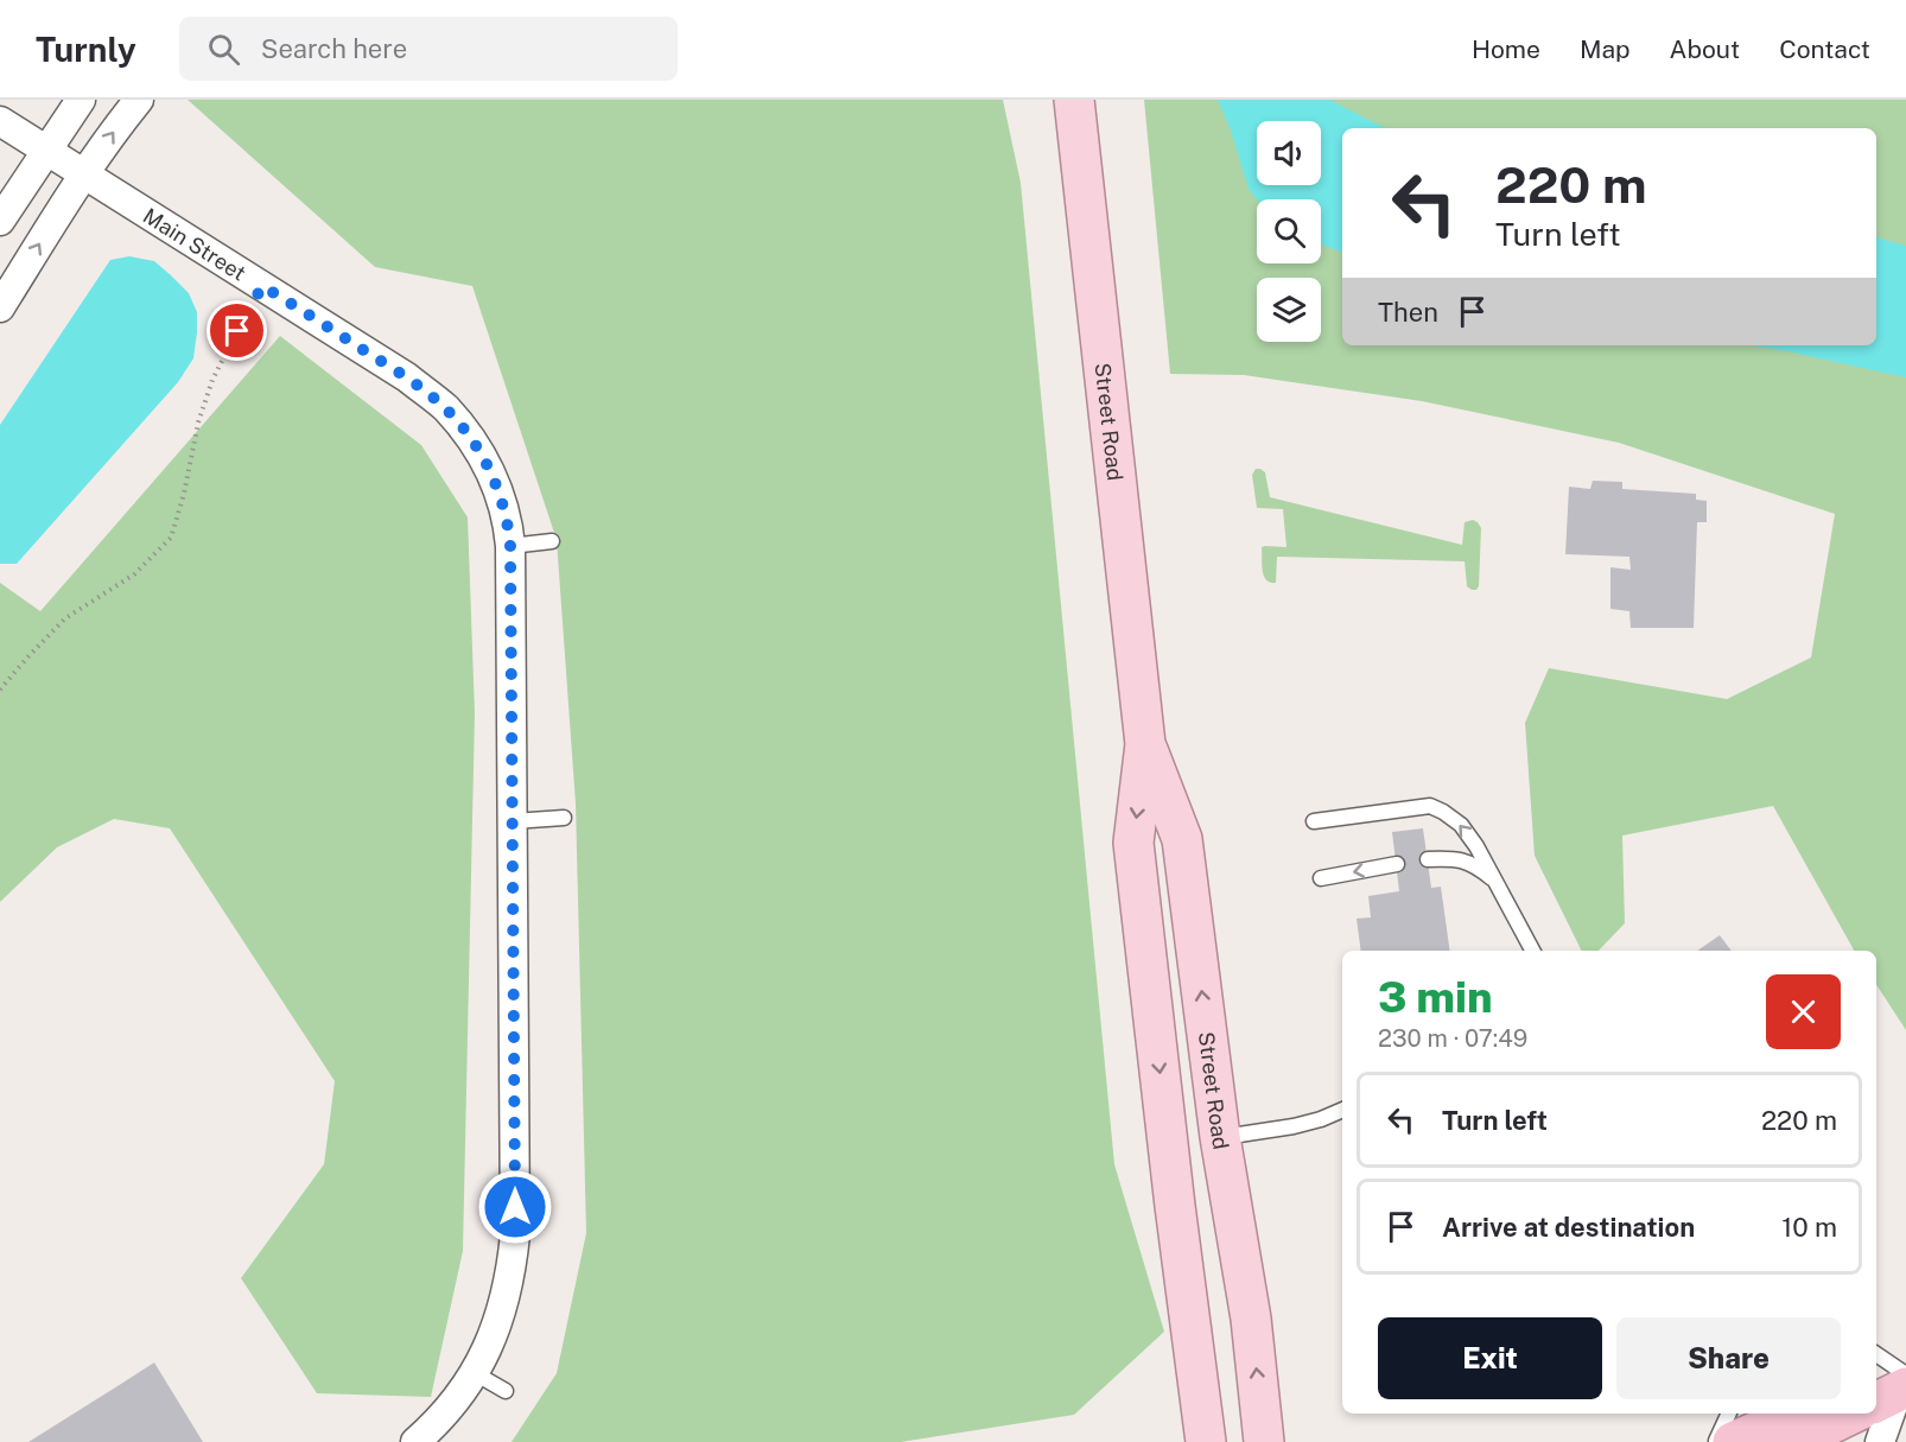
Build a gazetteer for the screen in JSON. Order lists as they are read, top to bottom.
{
  "streets": {
    "main road": ["Street Road"],
    "street": ["Main Street"]
  },
  "page": {
    "header": "Turnly",
    "search": "Search here",
    "nav": [
      "Home",
      "Map",
      "About",
      "Contact"
    ],
    "turn": ["220 m", "Turn left"],
    "then": "Then",
    "heading": ["3 min", "230 m · 07:49"],
    "list": [
      {
        "name": "Turn left",
        "value": "220 m"
      },
      {
        "name": "Arrive at destination",
        "value": "10 m"
      }
    ],
    "buttons": ["Exit", "Share"]
  }
}
